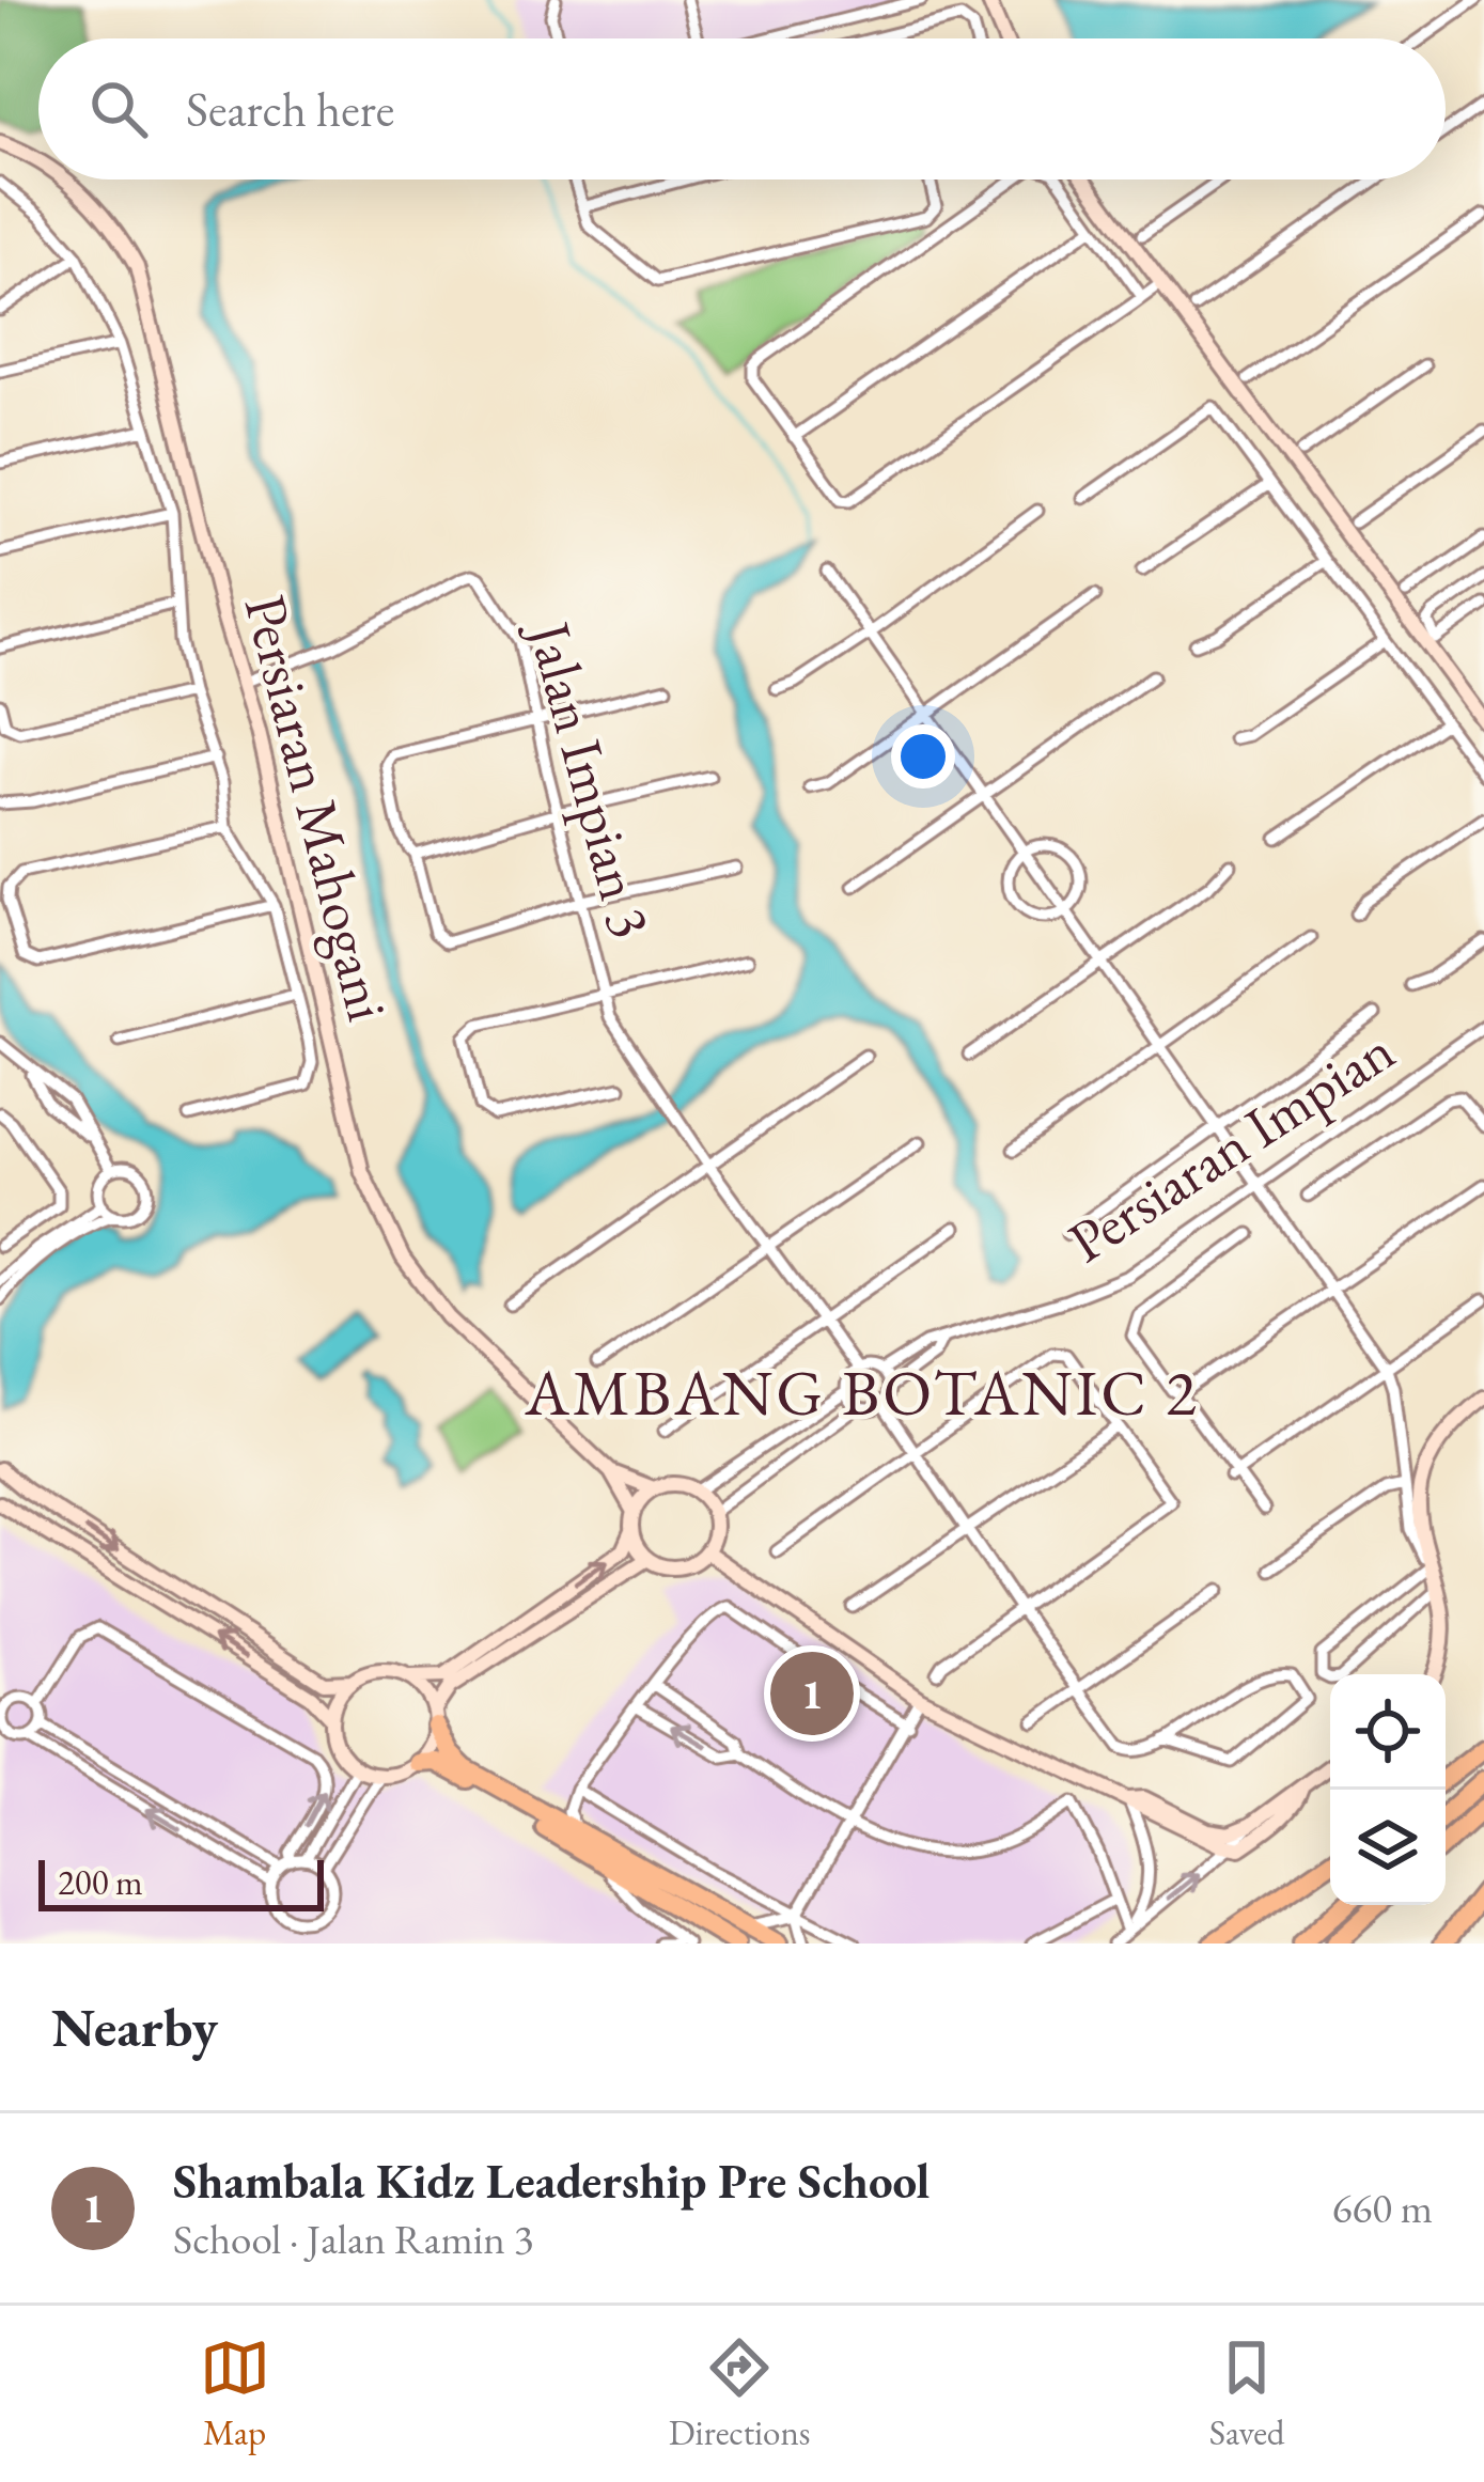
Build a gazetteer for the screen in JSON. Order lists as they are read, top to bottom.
{
  "streets": {
    "street": ["Jalan Impian 3", "Persiaran Mahogani", "Persiaran Impian"]
  },
  "crossings": [
    ["Jalan Impian 3", "Persiaran Mahogani"],
    ["Jalan Impian 3", "Persiaran Impian"]
  ],
  "districts": ["AMBANG BOTANIC 2"],
  "scale_bar": "200 m",
  "page": {
    "search": "Search here",
    "pins": "1",
    "scale": "200 m",
    "heading": "Nearby",
    "list": [
      {
        "mark": "1",
        "name": "Shambala Kidz Leadership Pre School",
        "note": "School · Jalan Ramin 3",
        "value": "660 m"
      }
    ],
    "nav": ["Map", "Directions", "Saved"]
  }
}
